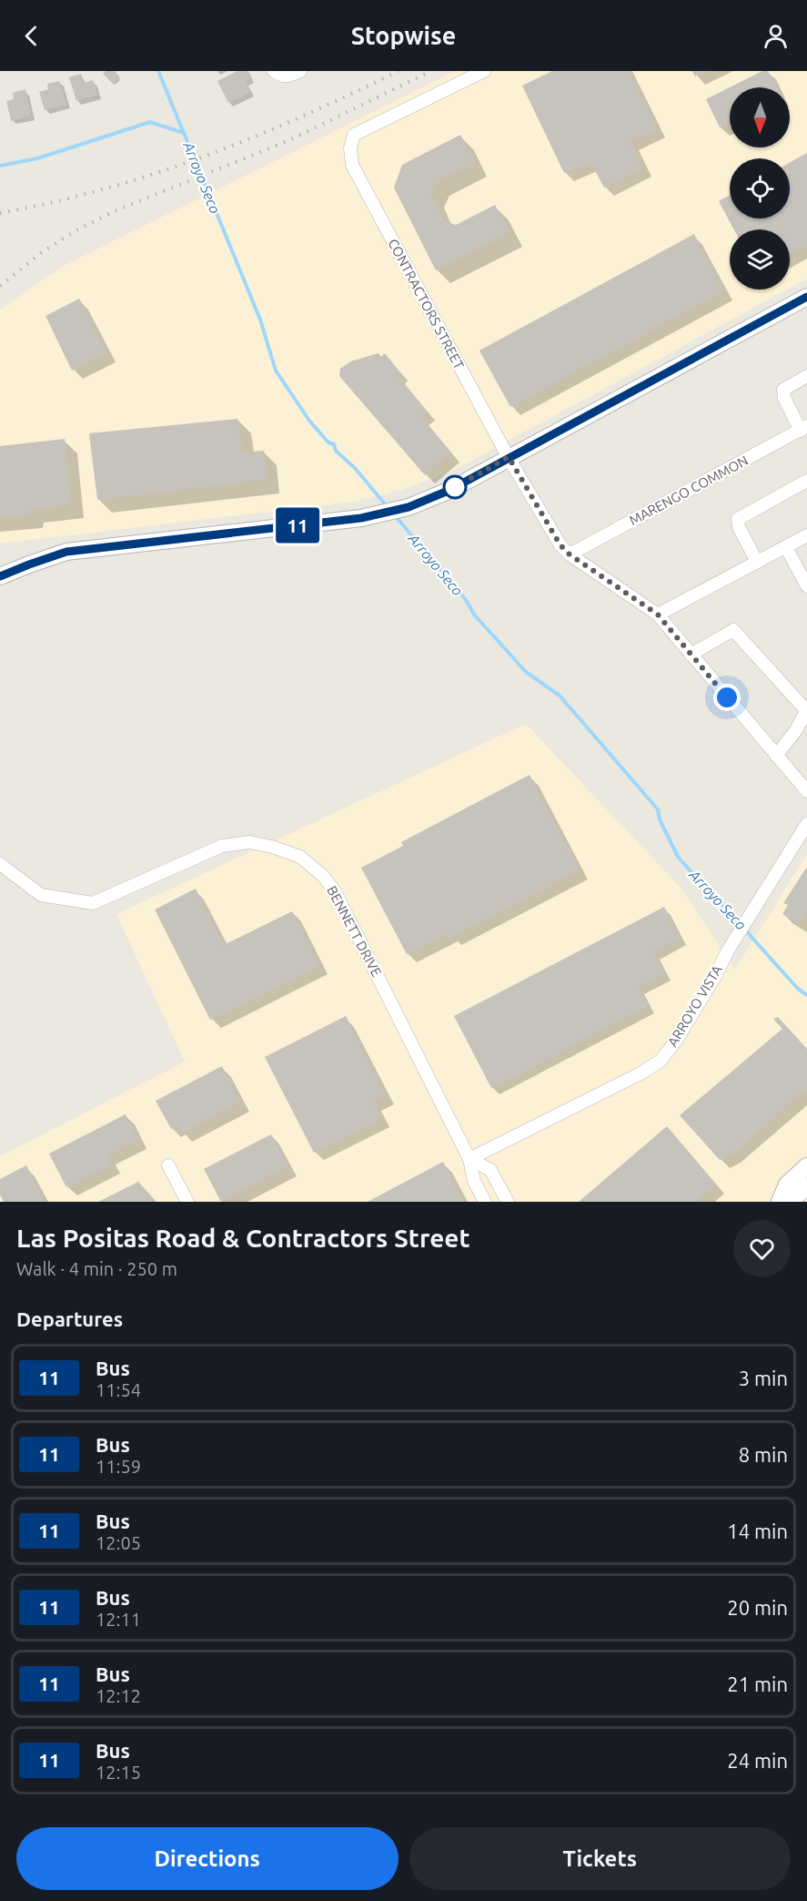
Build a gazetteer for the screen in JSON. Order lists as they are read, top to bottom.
{
  "streets": {
    "street": [
      "CONTRACTORS STREET",
      "MARENGO COMMON",
      "BENNETT DRIVE",
      "ARROYO VISTA"
    ]
  },
  "crossings": [
    ["CONTRACTORS STREET", "MARENGO COMMON"],
    ["BENNETT DRIVE", "ARROYO VISTA"]
  ],
  "water": ["Arroyo Seco"],
  "lines": ["bus line 11"],
  "north": "bottom",
  "page": {
    "header": "Stopwise",
    "on_map": "11",
    "heading": [
      ["Las Positas Road & Contractors Street", "Walk · 4 min · 250 m"],
      "Departures"
    ],
    "list": [
      {
        "mark": "11",
        "name": "Bus",
        "note": "11:54",
        "value": "3 min"
      },
      {
        "mark": "11",
        "name": "Bus",
        "note": "11:59",
        "value": "8 min"
      },
      {
        "mark": "11",
        "name": "Bus",
        "note": "12:05",
        "value": "14 min"
      },
      {
        "mark": "11",
        "name": "Bus",
        "note": "12:11",
        "value": "20 min"
      },
      {
        "mark": "11",
        "name": "Bus",
        "note": "12:12",
        "value": "21 min"
      },
      {
        "mark": "11",
        "name": "Bus",
        "note": "12:15",
        "value": "24 min"
      }
    ],
    "buttons": ["Directions", "Tickets"]
  }
}
